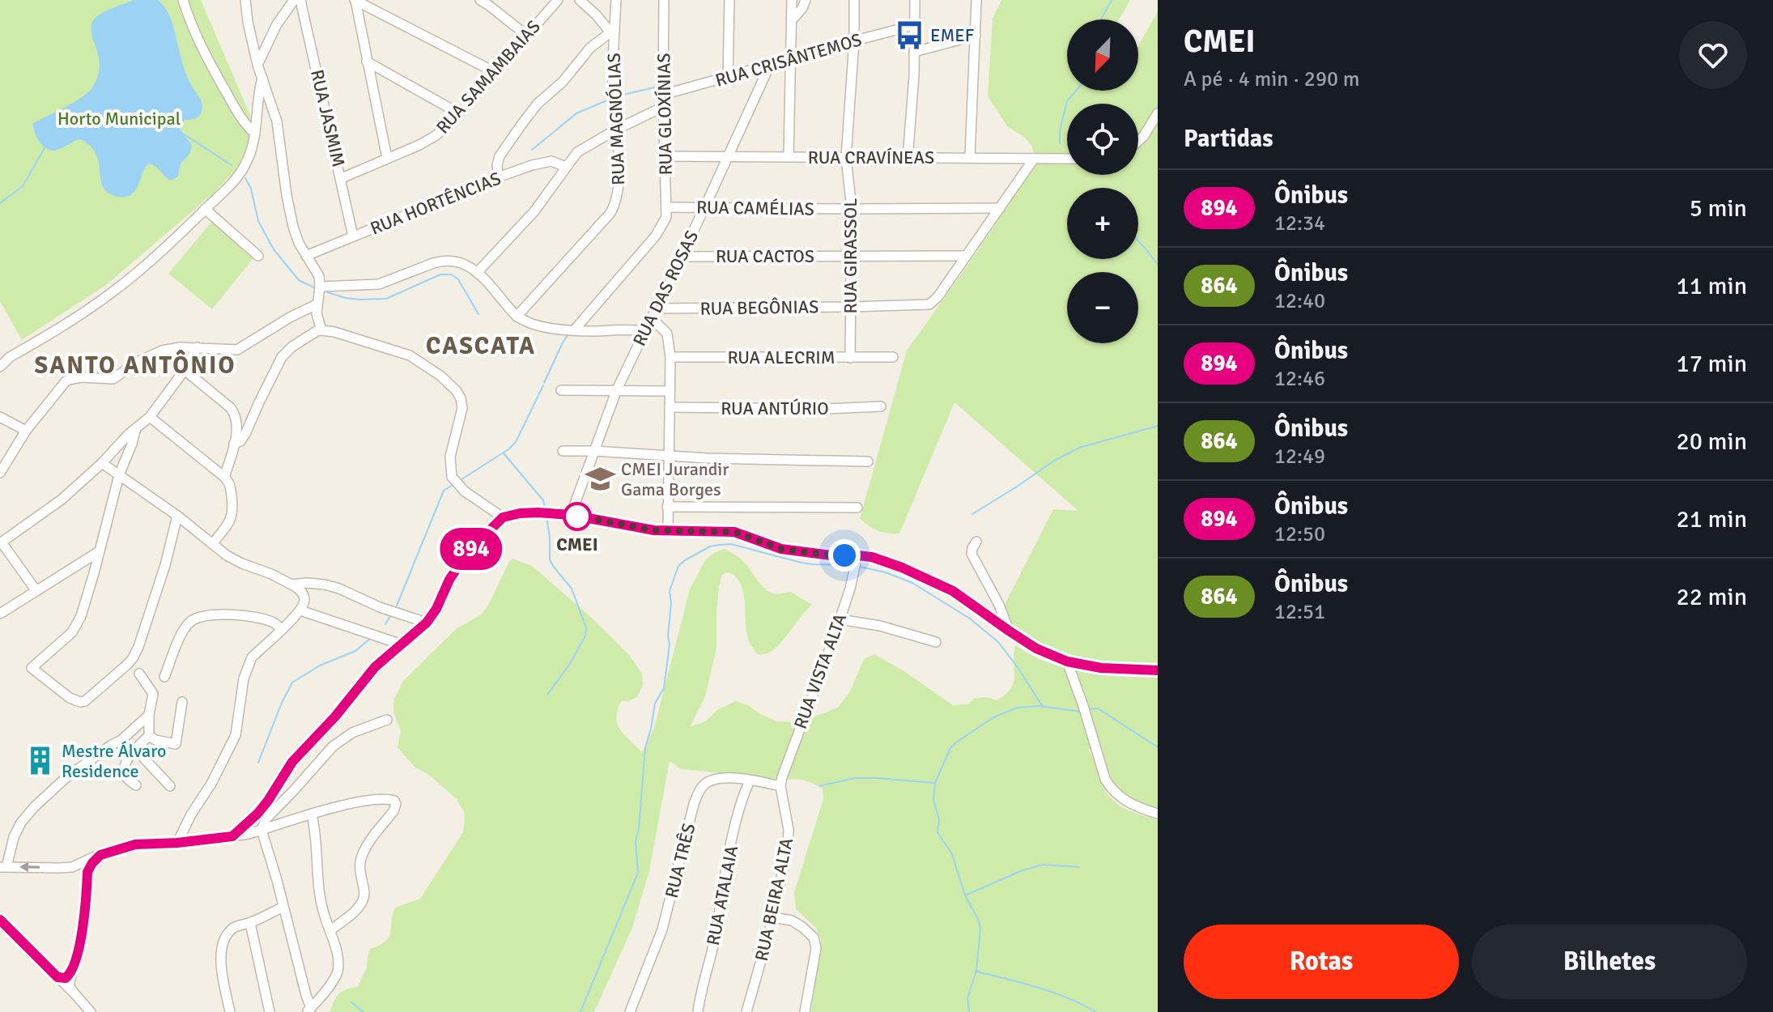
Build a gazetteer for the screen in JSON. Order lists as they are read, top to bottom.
{
  "streets": {
    "street": [
      "RUA CRISÂNTEMOS",
      "RUA SAMAMBAIAS",
      "RUA GLOXÍNIAS",
      "RUA JASMIM",
      "RUA MAGNÓLIAS",
      "RUA CRAVÍNEAS",
      "RUA HORTÊNCIAS",
      "RUA CAMÉLIAS",
      "RUA CACTOS",
      "RUA GIRASSOL",
      "RUA DAS ROSAS",
      "RUA BEGÔNIAS",
      "RUA ALECRIM",
      "RUA ANTÚRIO",
      "RUA VISTA ALTA",
      "RUA TRÊS",
      "RUA ATALAIA",
      "RUA BEIRA ALTA"
    ]
  },
  "crossings": [
    ["RUA CRISÂNTEMOS", "RUA GLOXÍNIAS"],
    ["RUA CRISÂNTEMOS", "RUA GIRASSOL"],
    ["RUA CRISÂNTEMOS", "RUA DAS ROSAS"],
    ["RUA SAMAMBAIAS", "RUA JASMIM"],
    ["RUA GLOXÍNIAS", "RUA CRAVÍNEAS"],
    ["RUA GLOXÍNIAS", "RUA CAMÉLIAS"],
    ["RUA JASMIM", "RUA HORTÊNCIAS"],
    ["RUA CRAVÍNEAS", "RUA GIRASSOL"],
    ["RUA CRAVÍNEAS", "RUA DAS ROSAS"],
    ["RUA CAMÉLIAS", "RUA GIRASSOL"],
    ["RUA CAMÉLIAS", "RUA DAS ROSAS"],
    ["RUA CACTOS", "RUA GIRASSOL"],
    ["RUA CACTOS", "RUA DAS ROSAS"],
    ["RUA CACTOS", "RUA BEGÔNIAS"],
    ["RUA GIRASSOL", "RUA BEGÔNIAS"],
    ["RUA GIRASSOL", "RUA ALECRIM"],
    ["RUA DAS ROSAS", "RUA BEGÔNIAS"],
    ["RUA VISTA ALTA", "RUA TRÊS"],
    ["RUA VISTA ALTA", "RUA BEIRA ALTA"],
    ["RUA TRÊS", "RUA ATALAIA"],
    ["RUA TRÊS", "RUA BEIRA ALTA"]
  ],
  "districts": ["CASCATA", "SANTO ANTÔNIO"],
  "parks": ["Horto Municipal"],
  "places": {
    "bus stop": ["EMEF"],
    "school or university": ["CMEI Jurandir Gama Borges"],
    "other": ["CMEI"],
    "building": ["Mestre Álvaro Residence"]
  },
  "lines": ["bus line 894"],
  "north": "bottom left",
  "page": {
    "on_map": "894",
    "heading": [
      ["CMEI", "A pé · 4 min · 290 m"],
      "Partidas"
    ],
    "map_buttons": ["+", "−"],
    "list": [
      {
        "mark": "894",
        "name": "Ônibus",
        "note": "12:34",
        "value": "5 min"
      },
      {
        "mark": "864",
        "name": "Ônibus",
        "note": "12:40",
        "value": "11 min"
      },
      {
        "mark": "894",
        "name": "Ônibus",
        "note": "12:46",
        "value": "17 min"
      },
      {
        "mark": "864",
        "name": "Ônibus",
        "note": "12:49",
        "value": "20 min"
      },
      {
        "mark": "894",
        "name": "Ônibus",
        "note": "12:50",
        "value": "21 min"
      },
      {
        "mark": "864",
        "name": "Ônibus",
        "note": "12:51",
        "value": "22 min"
      }
    ],
    "buttons": ["Rotas", "Bilhetes"]
  }
}
